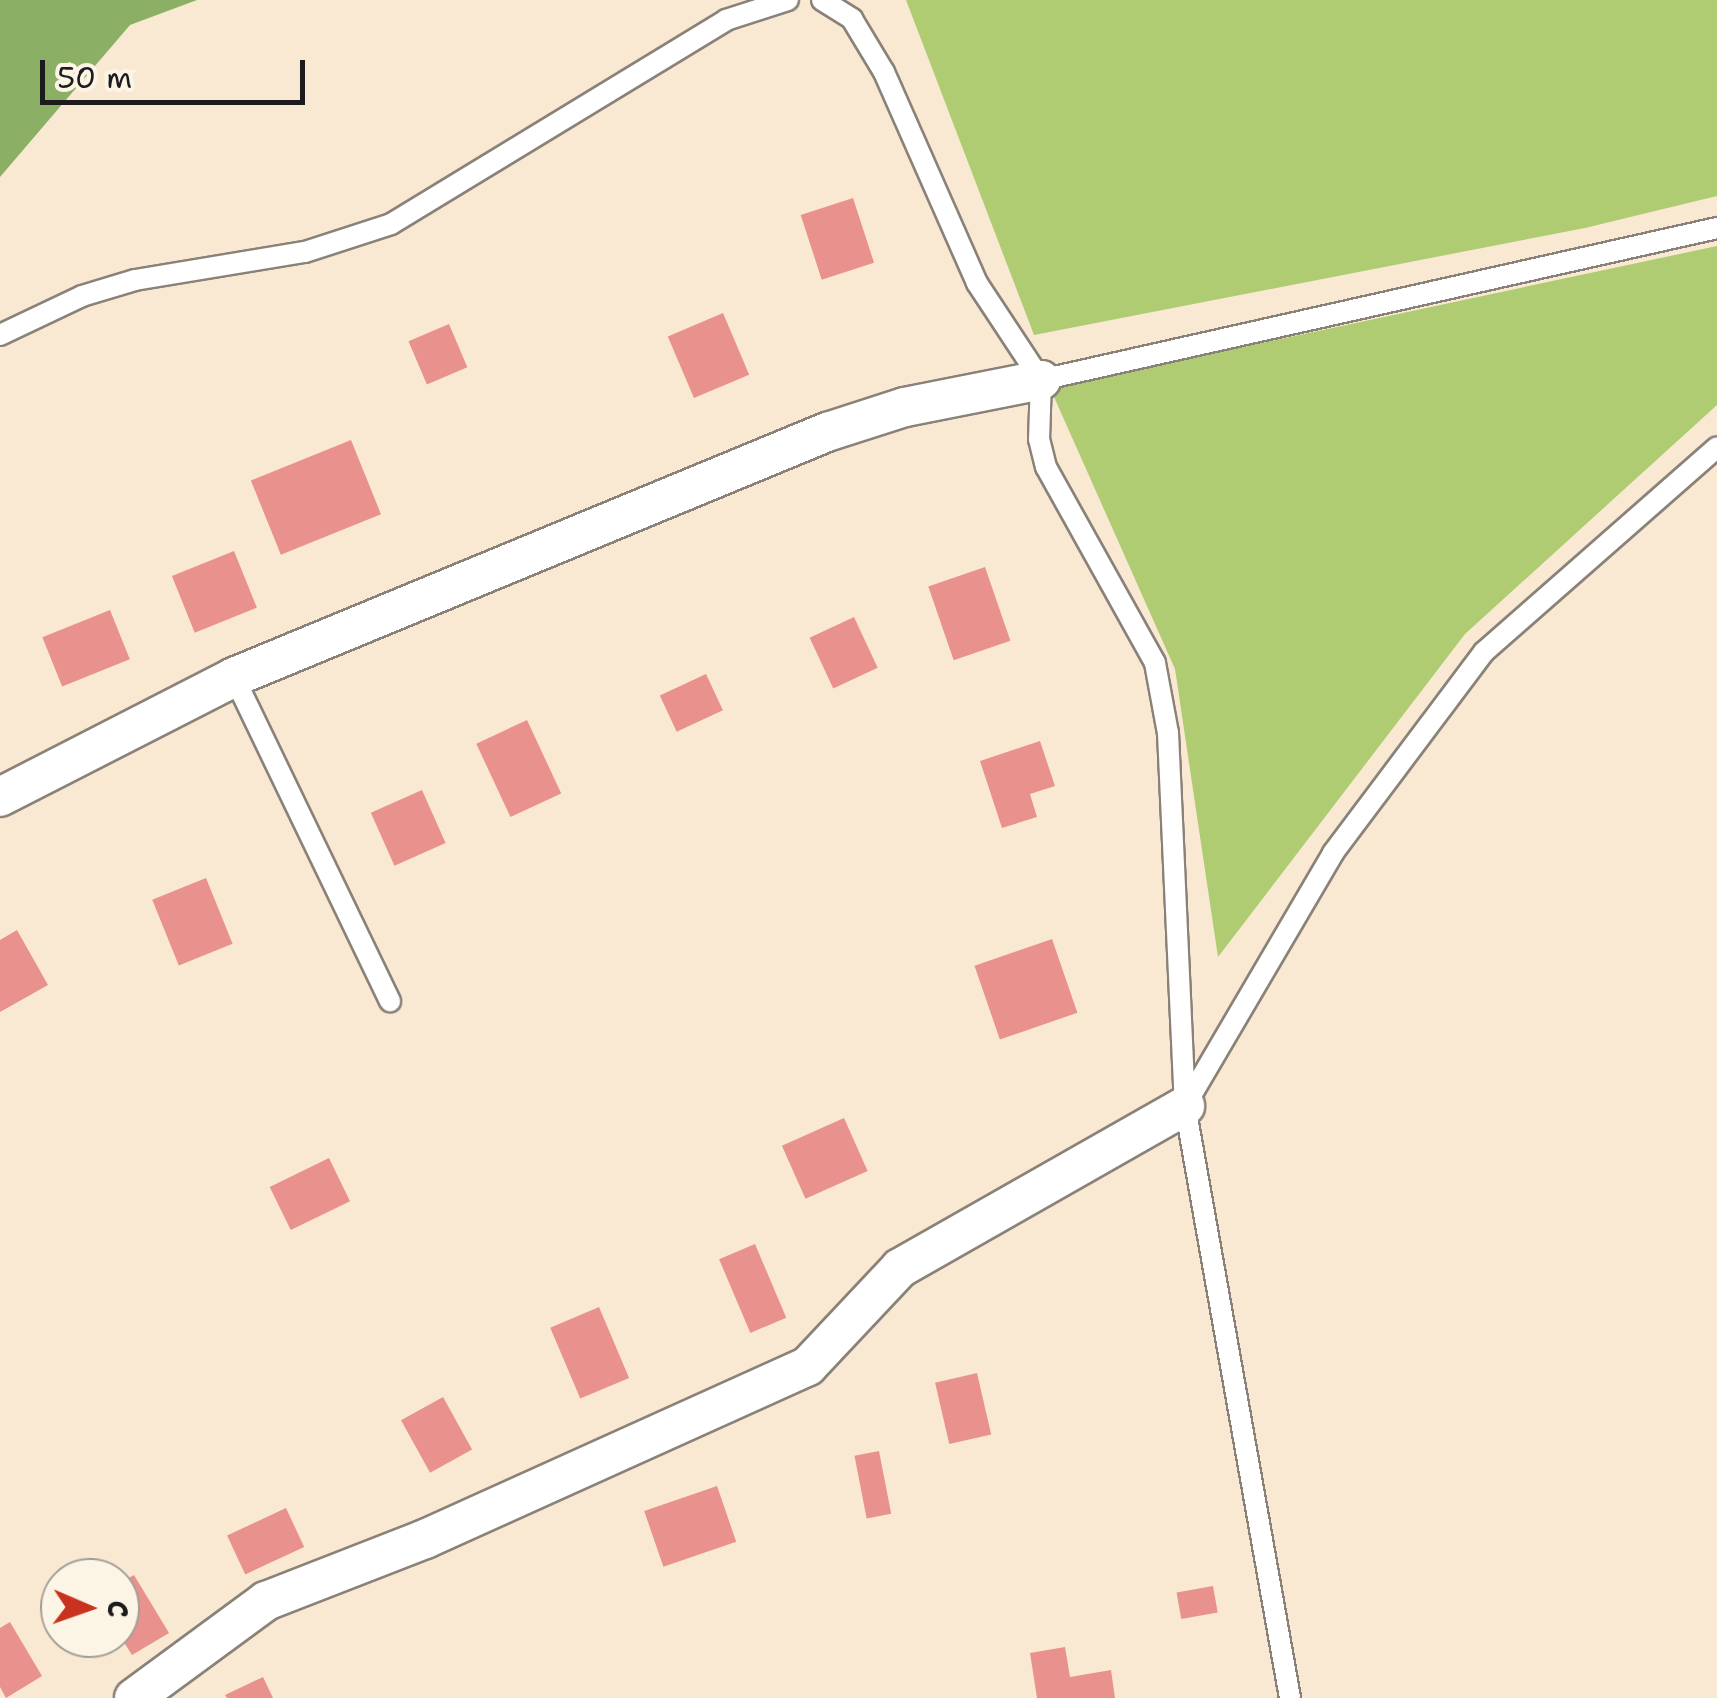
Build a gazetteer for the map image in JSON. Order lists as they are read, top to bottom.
{
  "scale_bar": "50 m",
  "north": "right"
}
